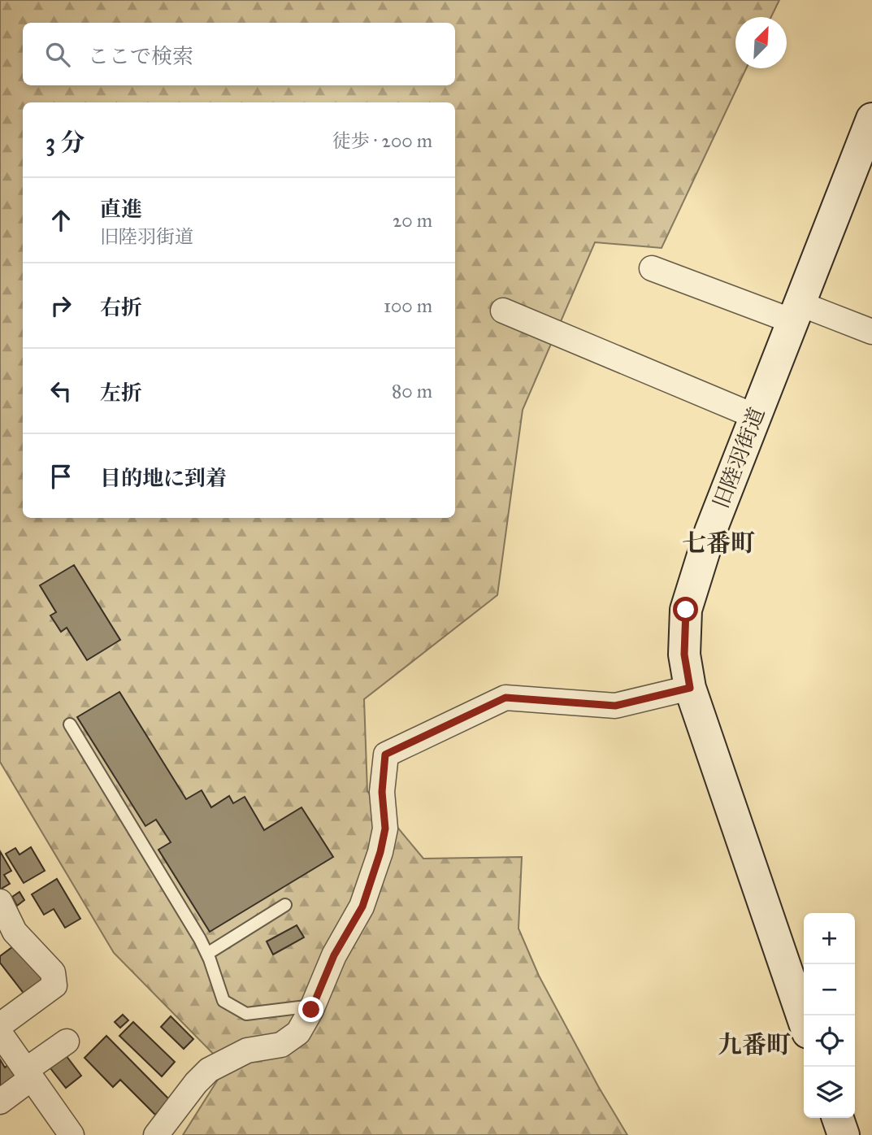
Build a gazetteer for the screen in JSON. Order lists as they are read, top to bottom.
{
  "streets": {
    "street": ["旧陸羽街道"]
  },
  "districts": ["七番町", "九番町"],
  "north": "top right",
  "page": {
    "search": "ここで検索",
    "heading": ["3 分", "徒歩 · 200 m"],
    "list": [
      ["直進", "旧陸羽街道", "20 m"],
      ["右折", "100 m"],
      ["左折", "80 m"],
      "目的地に到着"
    ],
    "map_buttons": ["+", "−"]
  }
}
